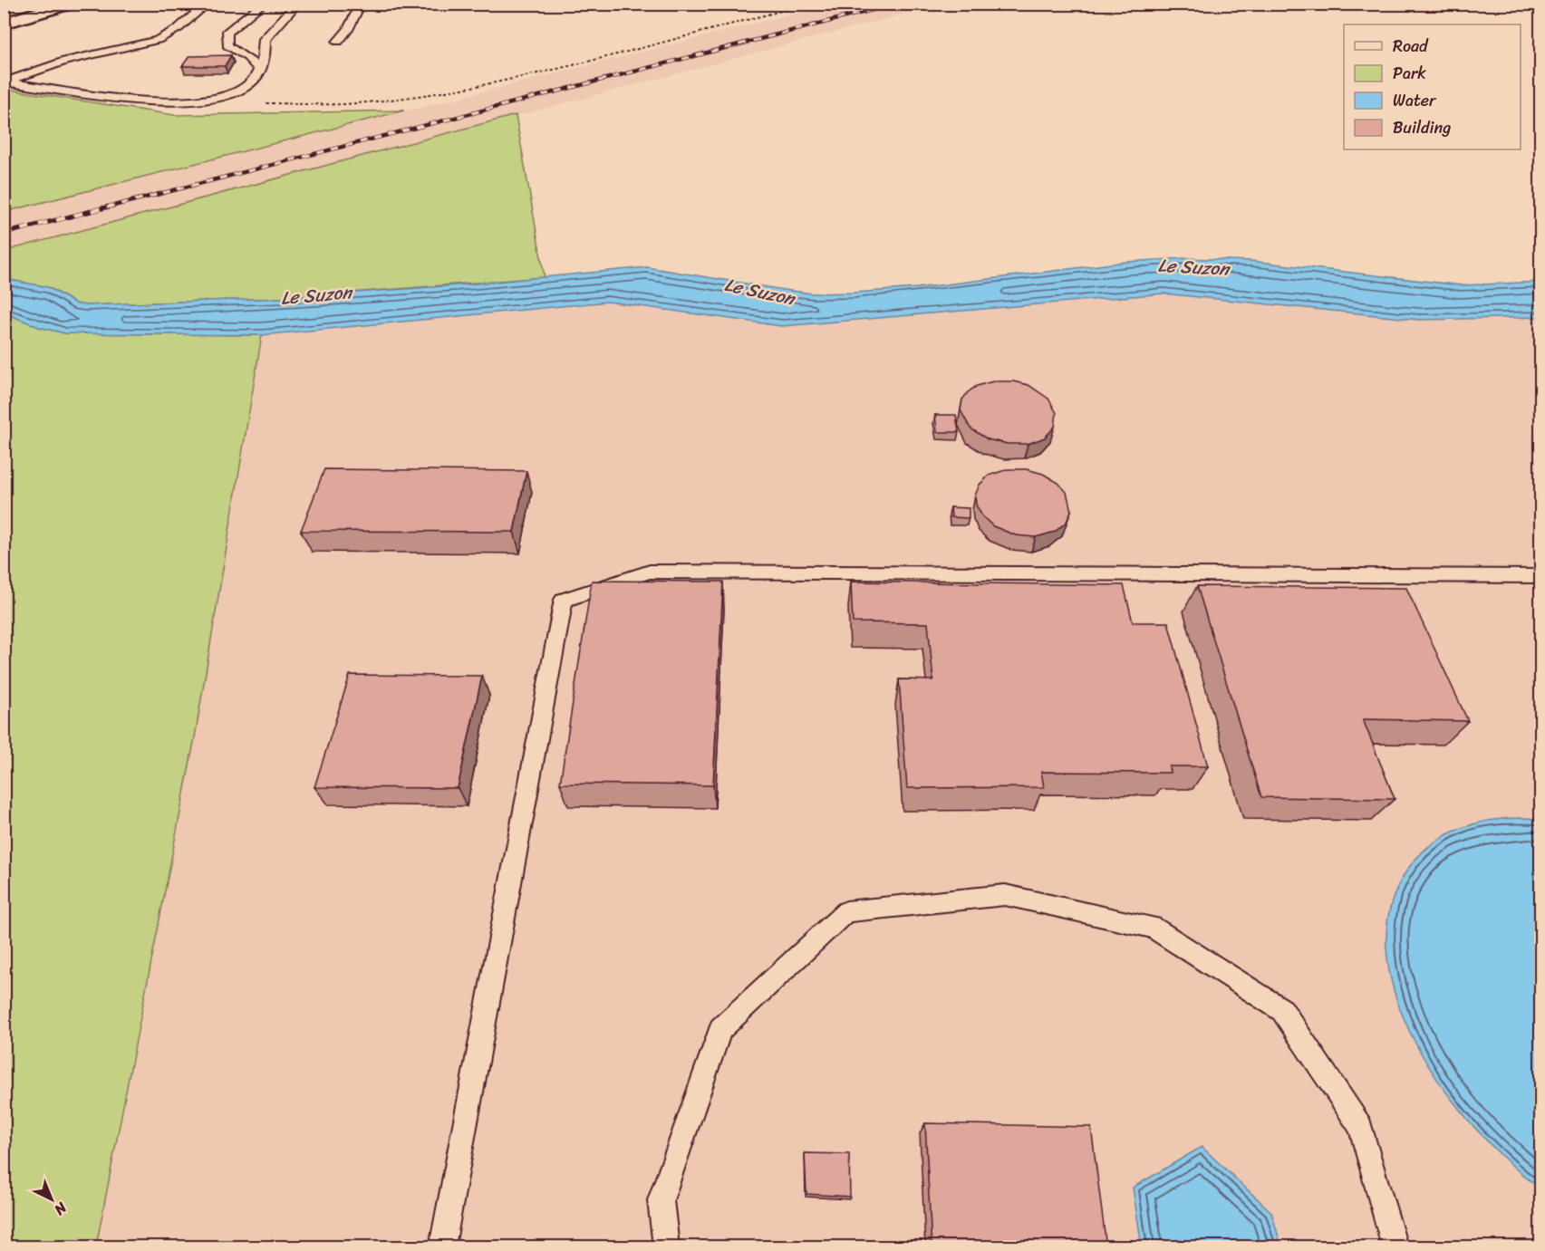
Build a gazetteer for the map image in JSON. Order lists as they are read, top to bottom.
{
  "water": ["Le Suzon"],
  "legend": [
    "Road",
    "Park",
    "Water",
    "Building"
  ],
  "north": "bottom right"
}
